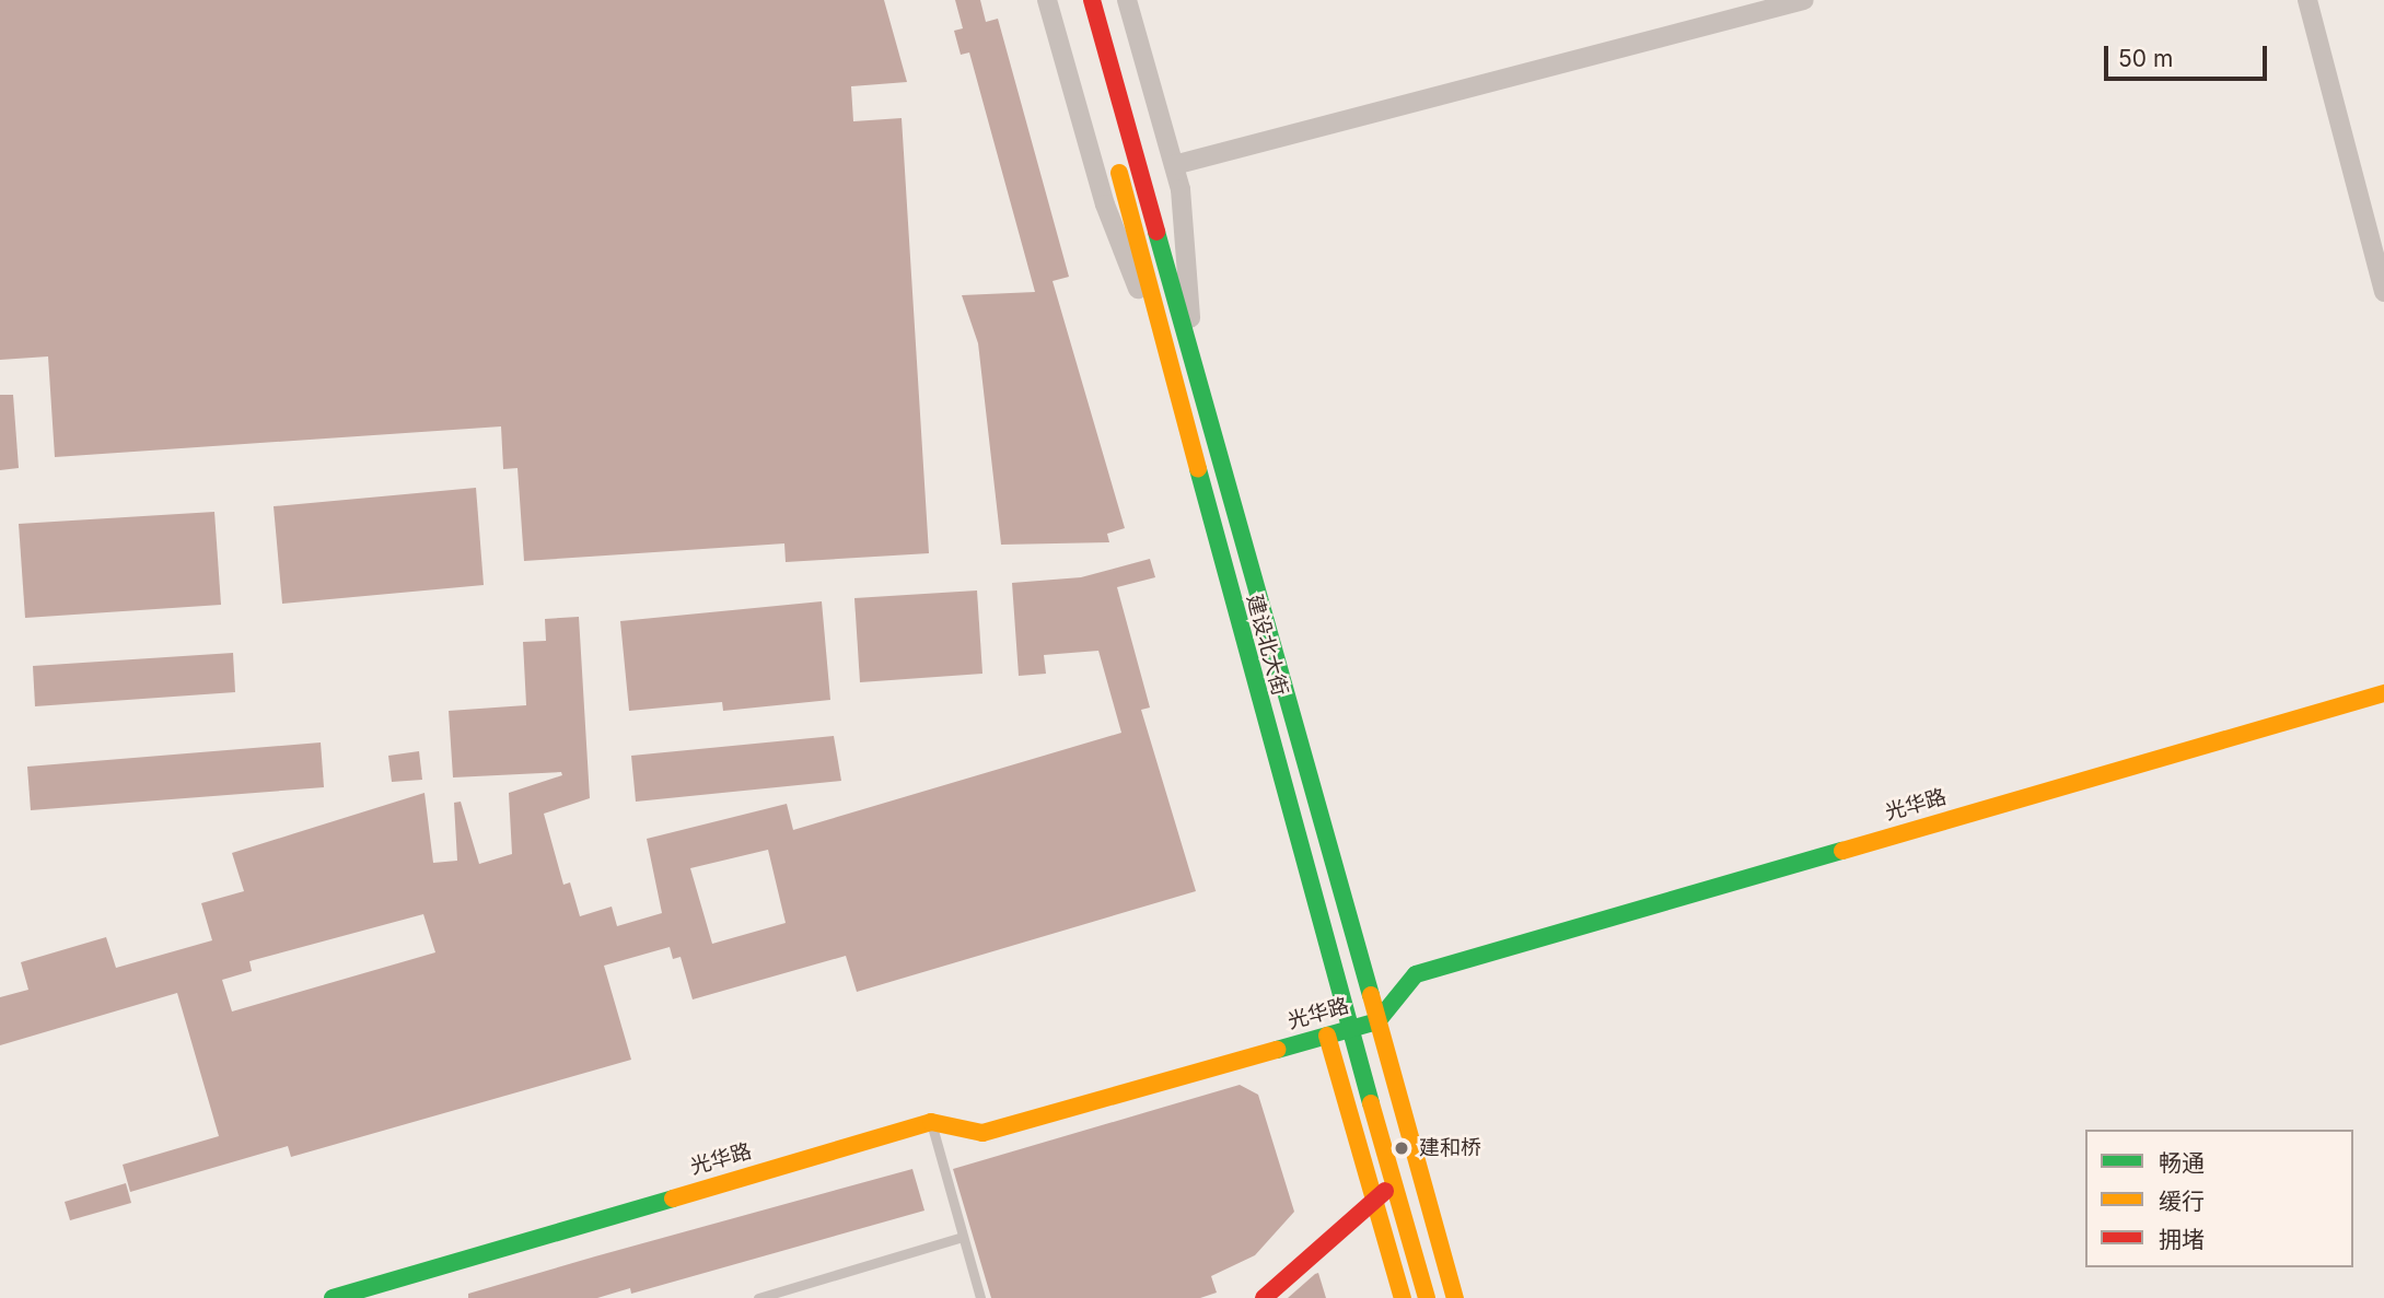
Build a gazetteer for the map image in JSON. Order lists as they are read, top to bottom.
{
  "streets": {
    "main road": ["建设北大街", "光华路"]
  },
  "crossings": [
    ["建设北大街", "光华路"]
  ],
  "places": ["建和桥"],
  "legend": ["畅通", "缓行", "拥堵"],
  "scale_bar": "50 m"
}
